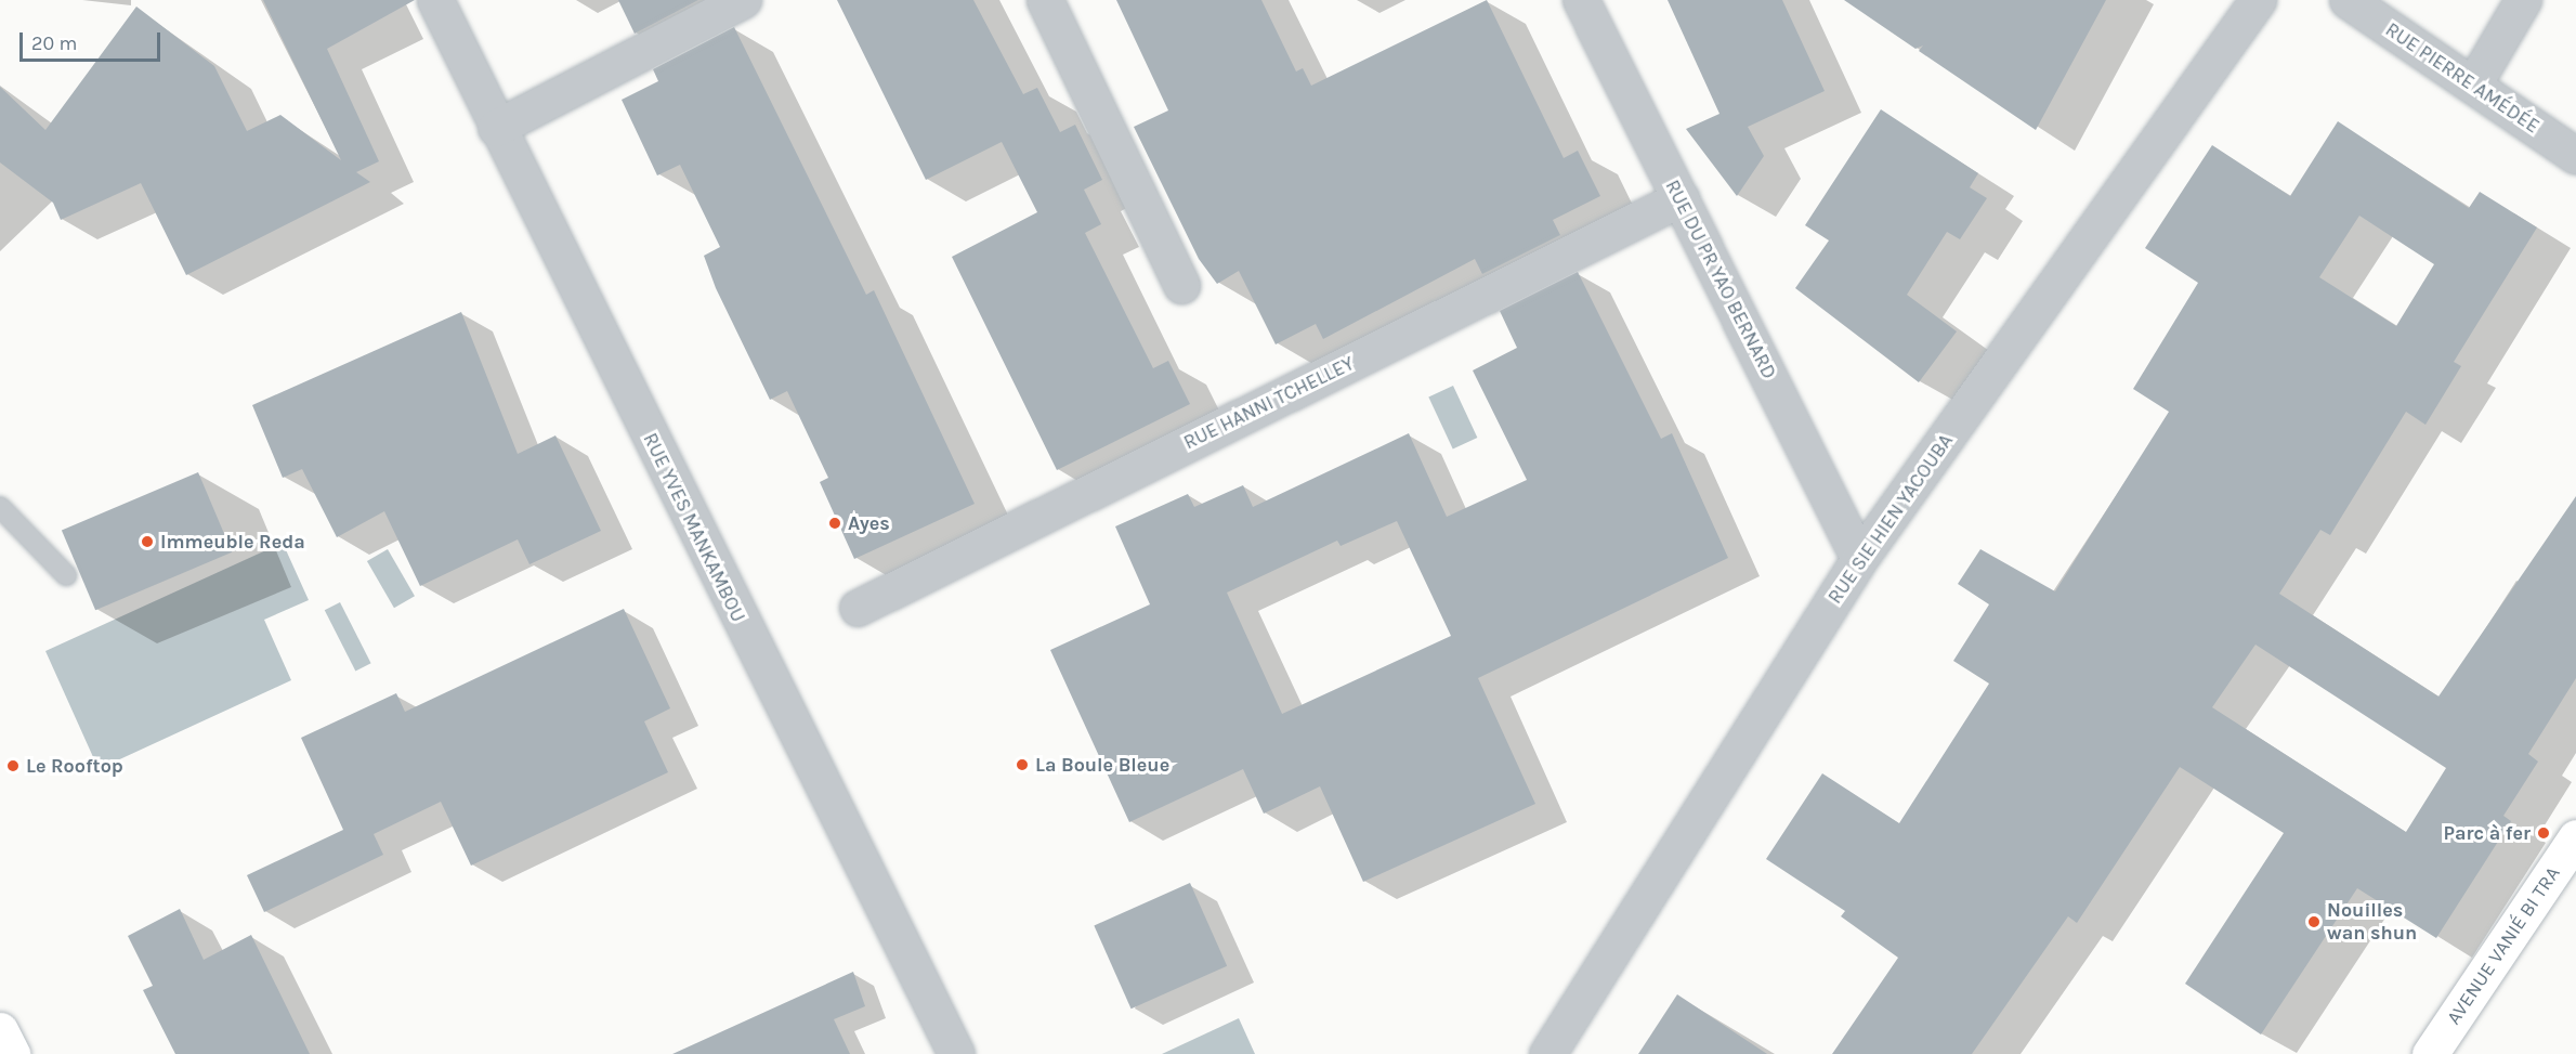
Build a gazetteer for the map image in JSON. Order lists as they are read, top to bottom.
{
  "streets": {
    "street": [
      "RUE PIERRE AMÉDÉE",
      "RUE DU PR YAO BERNARD",
      "RUE HANNI TCHELLEY",
      "RUE SIE HIEN YACOUBA",
      "RUE YVES MANKAMBOU",
      "AVENUE VANIÉ BI TRA"
    ]
  },
  "crossings": [
    ["RUE DU PR YAO BERNARD", "RUE HANNI TCHELLEY"],
    ["RUE DU PR YAO BERNARD", "RUE SIE HIEN YACOUBA"]
  ],
  "places": [
    "Ayes",
    "Immeuble Reda",
    "La Boule Bleue",
    "Le Rooftop",
    "Parc à fer",
    "Nouilles wan shun"
  ],
  "scale_bar": "20 m"
}
